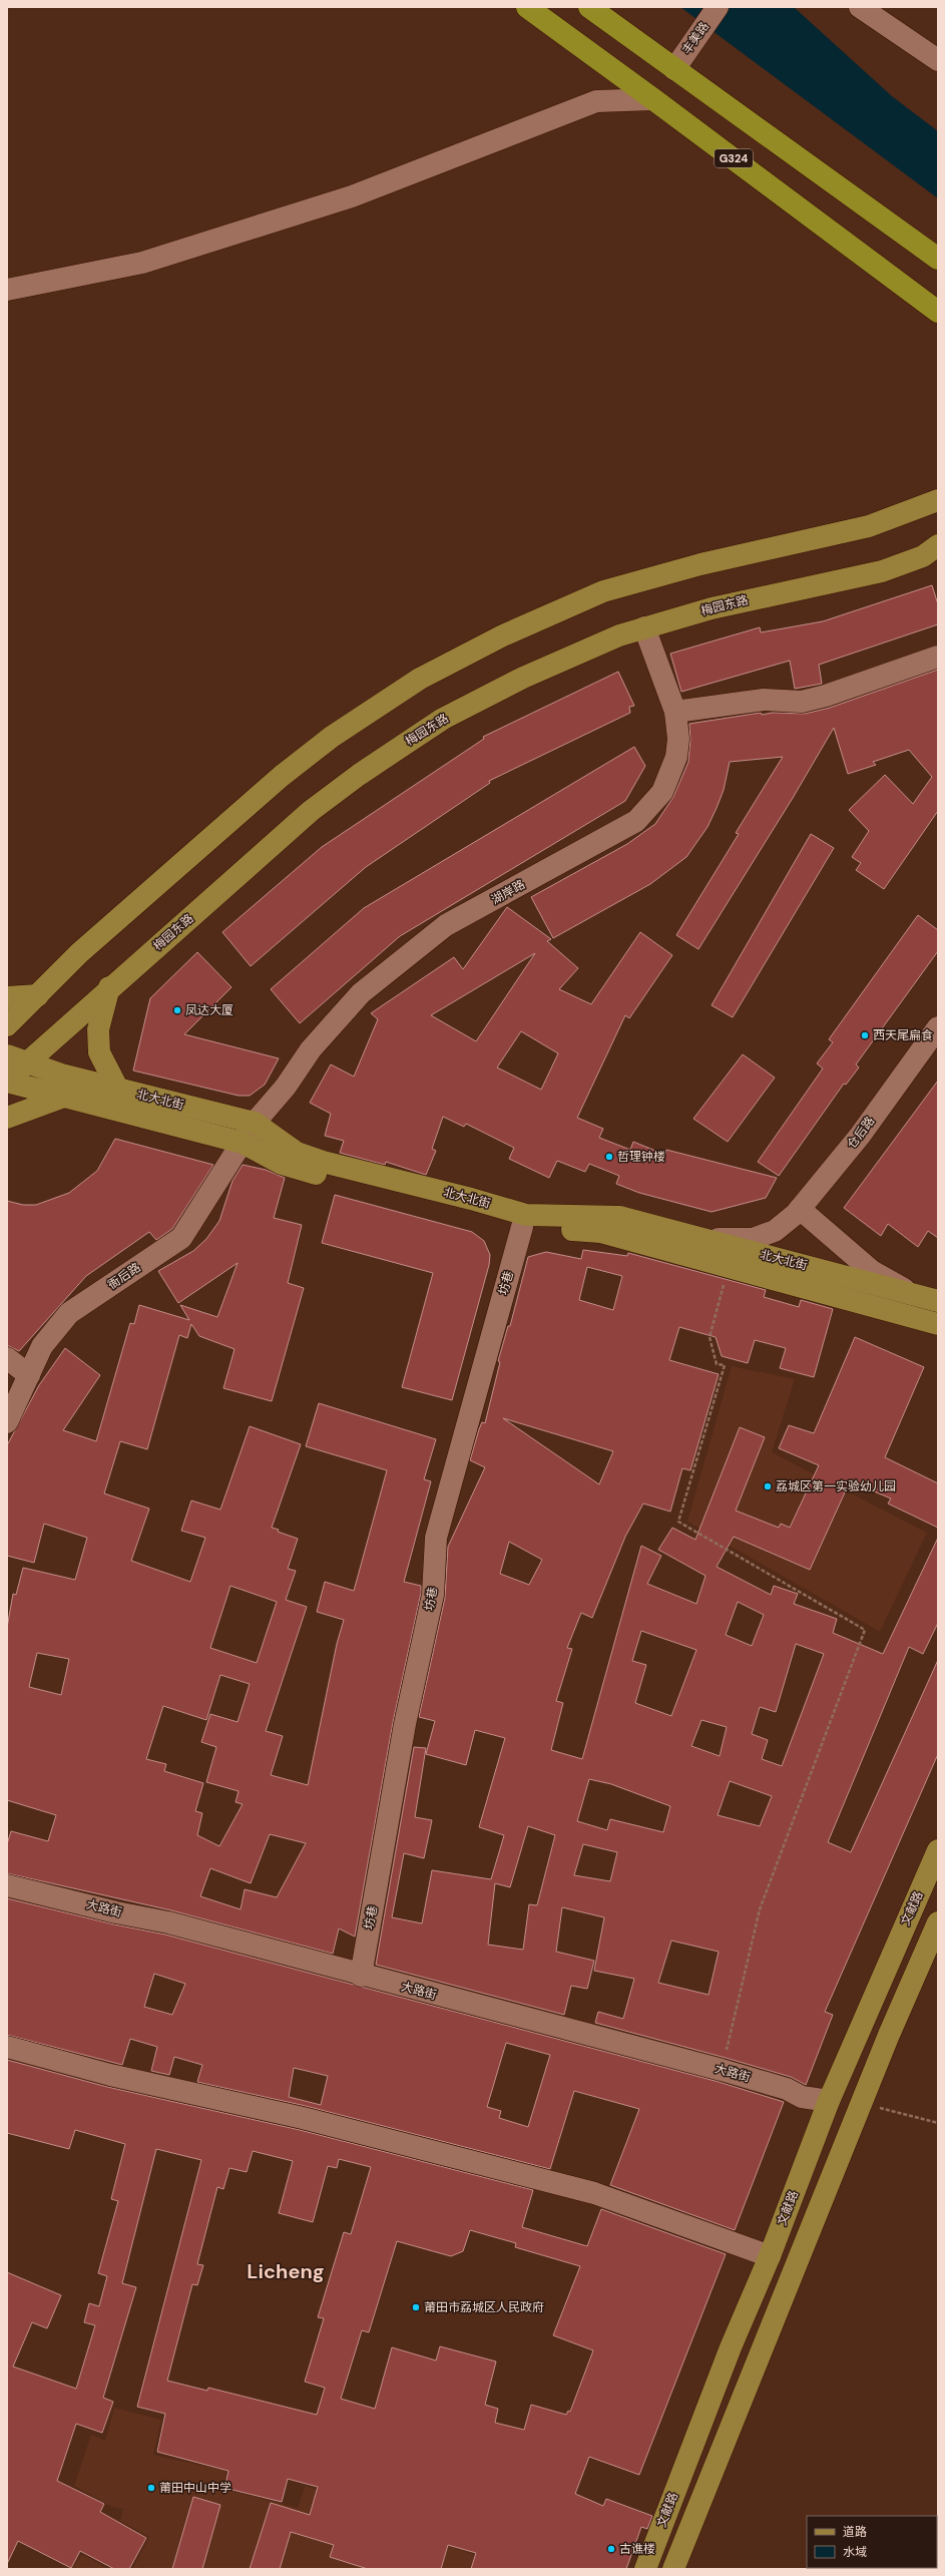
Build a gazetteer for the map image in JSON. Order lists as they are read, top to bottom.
{
  "streets": {
    "highway": ["G324"],
    "main road": ["梅园东路", "北大北街", "文献路"],
    "street": [
      "丰美路",
      "湖岸路",
      "仓后路",
      "衙后路",
      "坊巷",
      "大路街"
    ]
  },
  "crossings": [
    ["梅园东路", "湖岸路"],
    ["梅园东路", "北大北街"],
    ["湖岸路", "北大北街"],
    ["湖岸路", "衙后路"],
    ["北大北街", "仓后路"],
    ["北大北街", "衙后路"],
    ["北大北街", "坊巷"],
    ["坊巷", "大路街"],
    ["大路街", "文献路"]
  ],
  "districts": ["Licheng"],
  "places": [
    "凤达大厦",
    "西天尾扁食",
    "哲理钟楼",
    "荔城区第一实验幼儿园",
    "莆田市荔城区人民政府",
    "莆田中山中学",
    "古谯楼"
  ],
  "legend": ["道路", "水域"]
}
